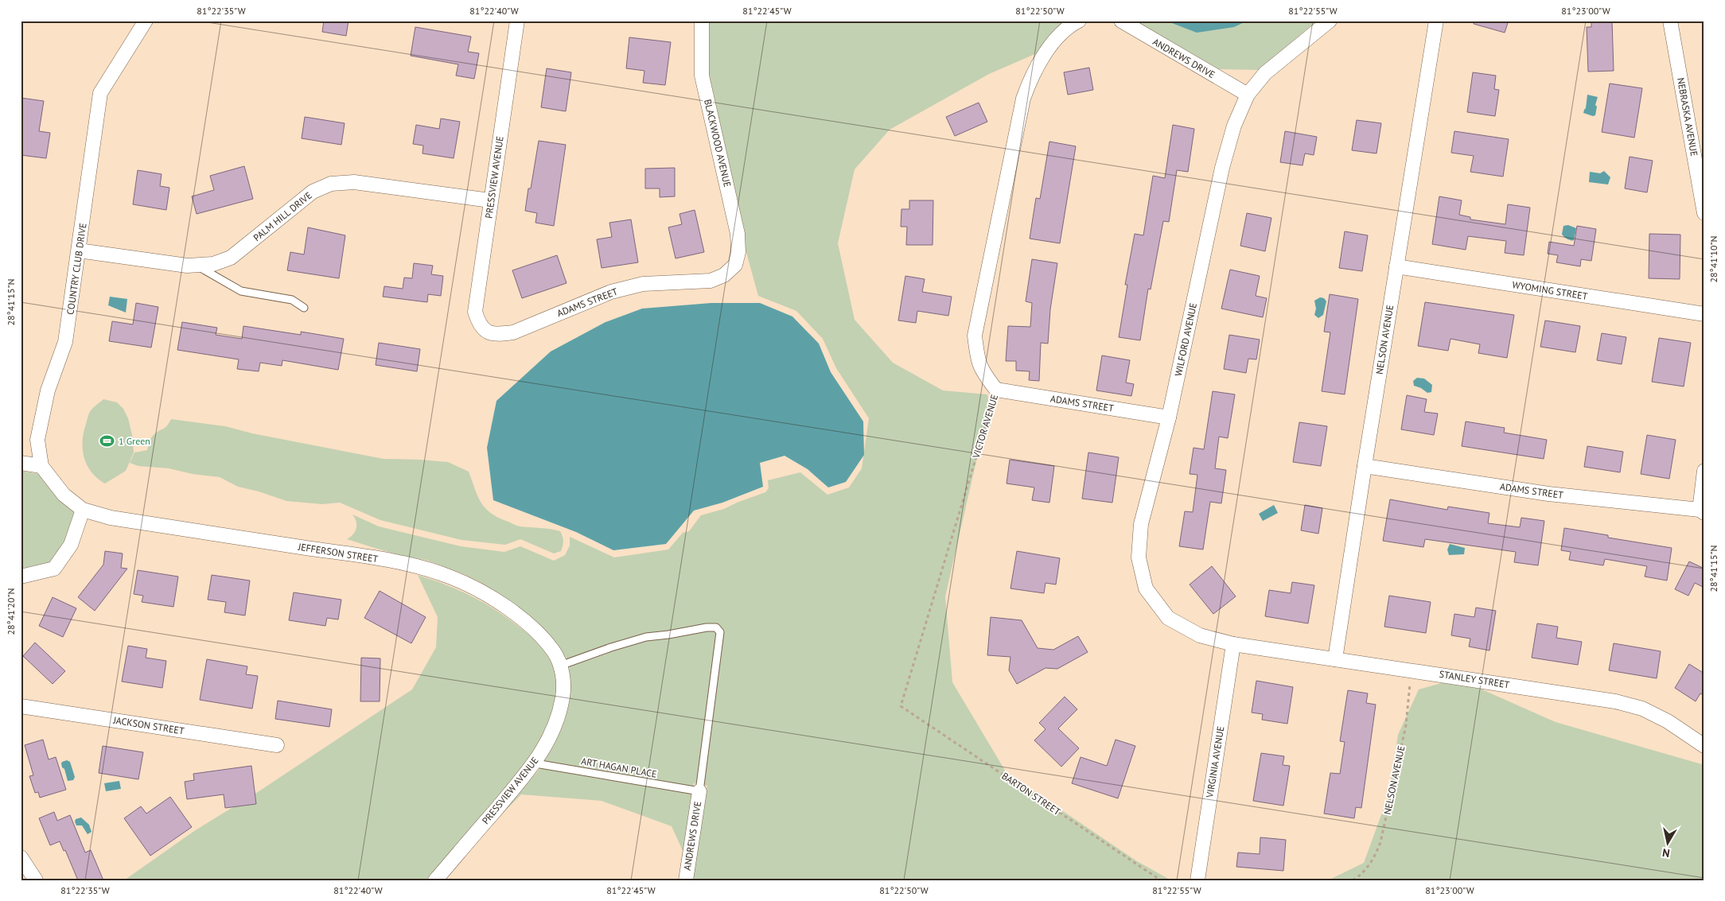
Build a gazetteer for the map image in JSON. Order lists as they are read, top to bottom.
{
  "streets": {
    "street": [
      "ANDREWS DRIVE",
      "NEBRASKA AVENUE",
      "BLACKWOOD AVENUE",
      "PRESSVIEW AVENUE",
      "PALM HILL DRIVE",
      "COUNTRY CLUB DRIVE",
      "WYOMING STREET",
      "ADAMS STREET",
      "WILFORD AVENUE",
      "NELSON AVENUE",
      "VICTOR AVENUE",
      "JEFFERSON STREET",
      "STANLEY STREET",
      "JACKSON STREET",
      "VIRGINIA AVENUE"
    ],
    "lane": ["ART HAGAN PLACE"],
    "path": ["BARTON STREET"]
  },
  "crossings": [
    ["ANDREWS DRIVE", "WILFORD AVENUE"],
    ["ANDREWS DRIVE", "ART HAGAN PLACE"],
    ["BLACKWOOD AVENUE", "ADAMS STREET"],
    ["PRESSVIEW AVENUE", "PALM HILL DRIVE"],
    ["PRESSVIEW AVENUE", "ADAMS STREET"],
    ["PRESSVIEW AVENUE", "JEFFERSON STREET"],
    ["PRESSVIEW AVENUE", "ART HAGAN PLACE"],
    ["PALM HILL DRIVE", "COUNTRY CLUB DRIVE"],
    ["COUNTRY CLUB DRIVE", "JEFFERSON STREET"],
    ["WYOMING STREET", "NELSON AVENUE"],
    ["ADAMS STREET", "WILFORD AVENUE"],
    ["ADAMS STREET", "NELSON AVENUE"],
    ["ADAMS STREET", "VICTOR AVENUE"],
    ["WILFORD AVENUE", "STANLEY STREET"],
    ["WILFORD AVENUE", "VIRGINIA AVENUE"],
    ["NELSON AVENUE", "STANLEY STREET"],
    ["VICTOR AVENUE", "BARTON STREET"],
    ["STANLEY STREET", "VIRGINIA AVENUE"]
  ],
  "places": {
    "sports": ["1 Green"]
  },
  "north": "bottom",
  "coordinates": [
    "81°22'35\"W",
    "81°22'40\"W",
    "81°22'45\"W",
    "81°22'50\"W",
    "81°22'55\"W",
    "81°23'00\"W",
    "28°41'10\"N",
    "28°41'15\"N",
    "28°41'20\"N"
  ]
}
